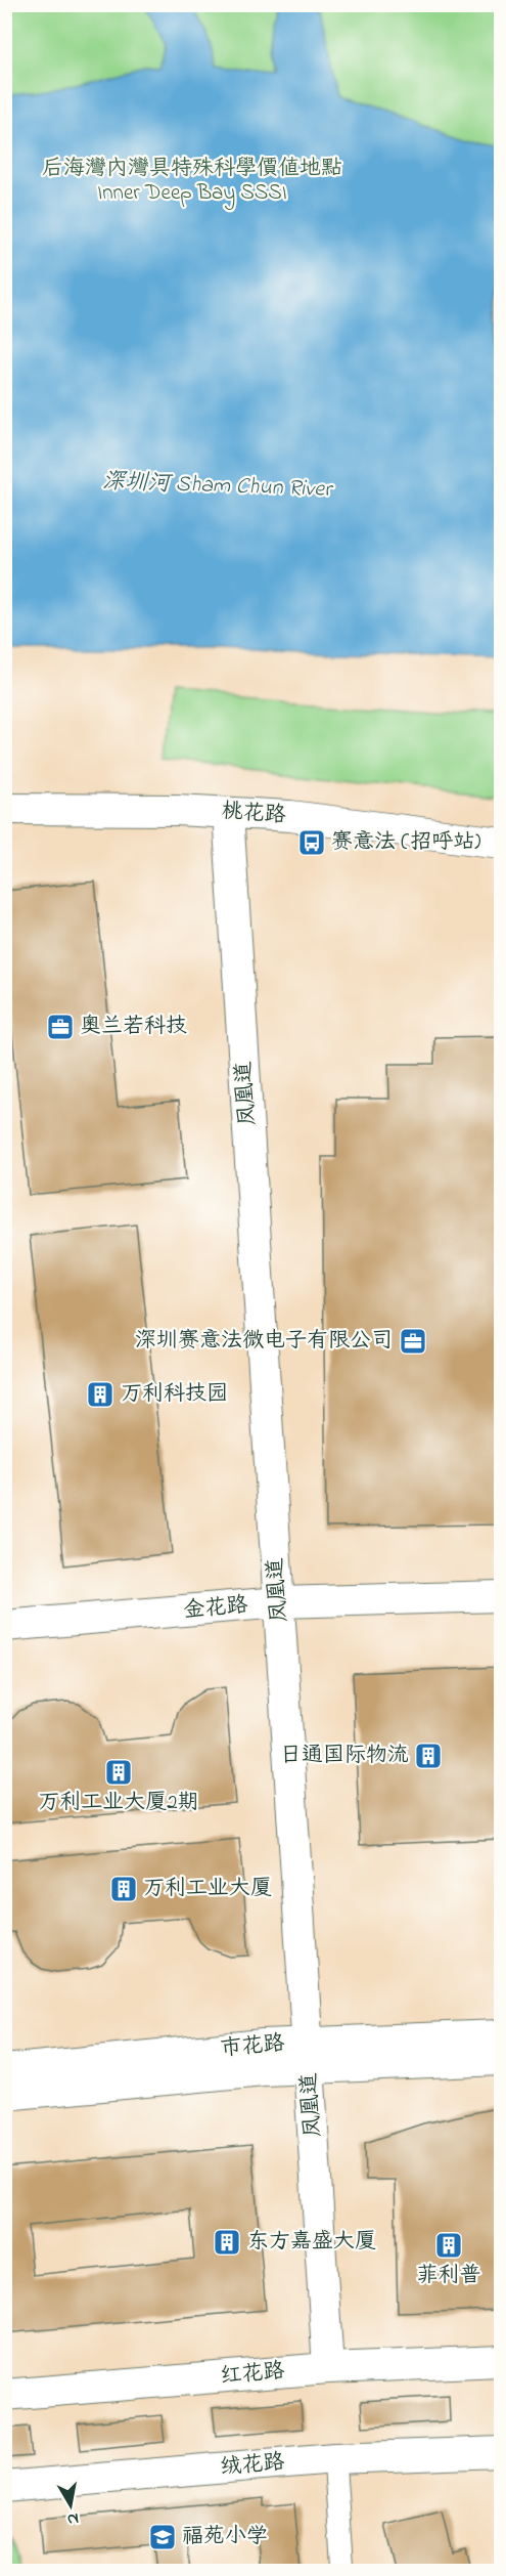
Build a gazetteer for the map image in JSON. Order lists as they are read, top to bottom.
{
  "streets": {
    "street": [
      "桃花路",
      "凤凰道",
      "金花路",
      "市花路",
      "红花路",
      "绒花路"
    ]
  },
  "crossings": [
    ["桃花路", "凤凰道"],
    ["凤凰道", "金花路"],
    ["凤凰道", "市花路"],
    ["凤凰道", "红花路"]
  ],
  "water": ["深圳河 Sham Chun River"],
  "parks": ["后海灣內灣具特殊科學價值地點 Inner Deep Bay SSSI"],
  "places": {
    "bus stop": ["赛意法 (招呼站)"],
    "office": ["奥兰若科技", "深圳赛意法微电子有限公司"],
    "building": [
      "万利科技园",
      "日通国际物流",
      "万利工业大厦2期",
      "万利工业大厦",
      "东方嘉盛大厦",
      "菲利普"
    ],
    "school or university": ["福苑小学"]
  },
  "north": "bottom"
}
